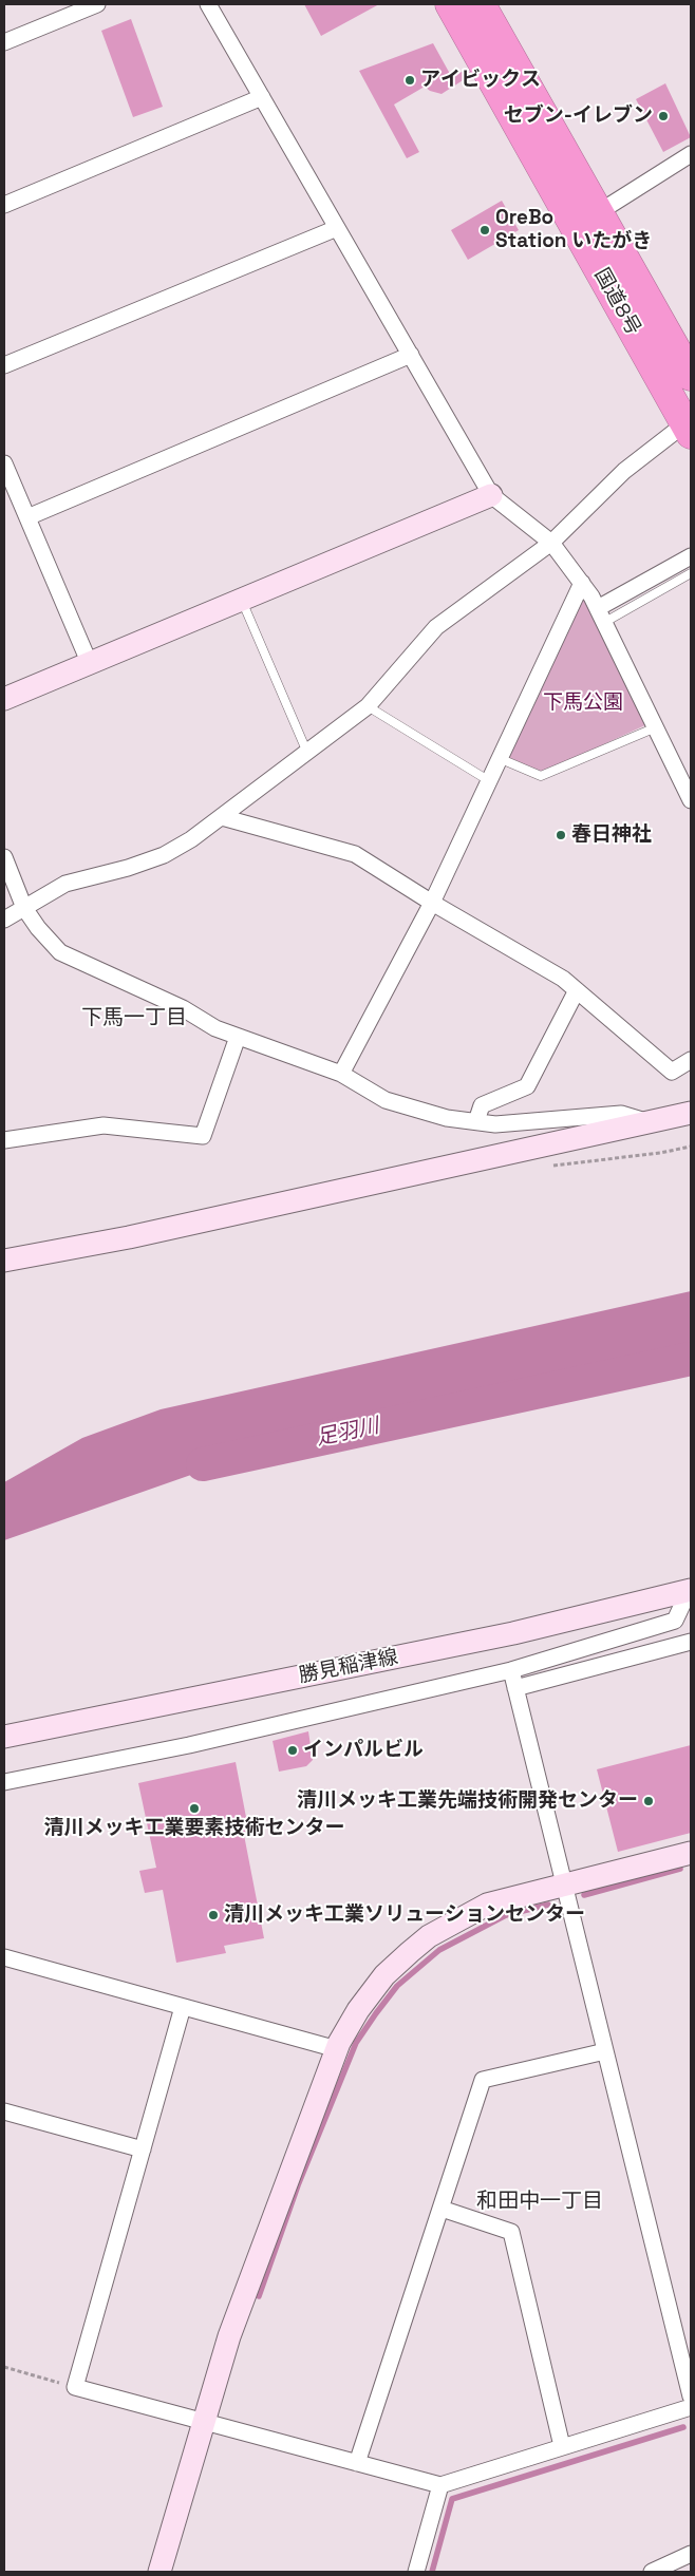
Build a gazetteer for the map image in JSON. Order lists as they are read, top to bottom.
{
  "streets": {
    "highway": ["国道8号"],
    "street": ["勝見稲津線"]
  },
  "districts": ["下馬一丁目", "和田中一丁目"],
  "water": ["足羽川"],
  "parks": ["下馬公園"],
  "places": [
    "アイビックス",
    "セブン-イレブン",
    "OreBo Station いたがき",
    "春日神社",
    "インパルビル",
    "清川メッキ工業先端技術開発センター",
    "清川メッキ工業要素技術センター",
    "清川メッキ工業ソリューションセンター"
  ]
}
